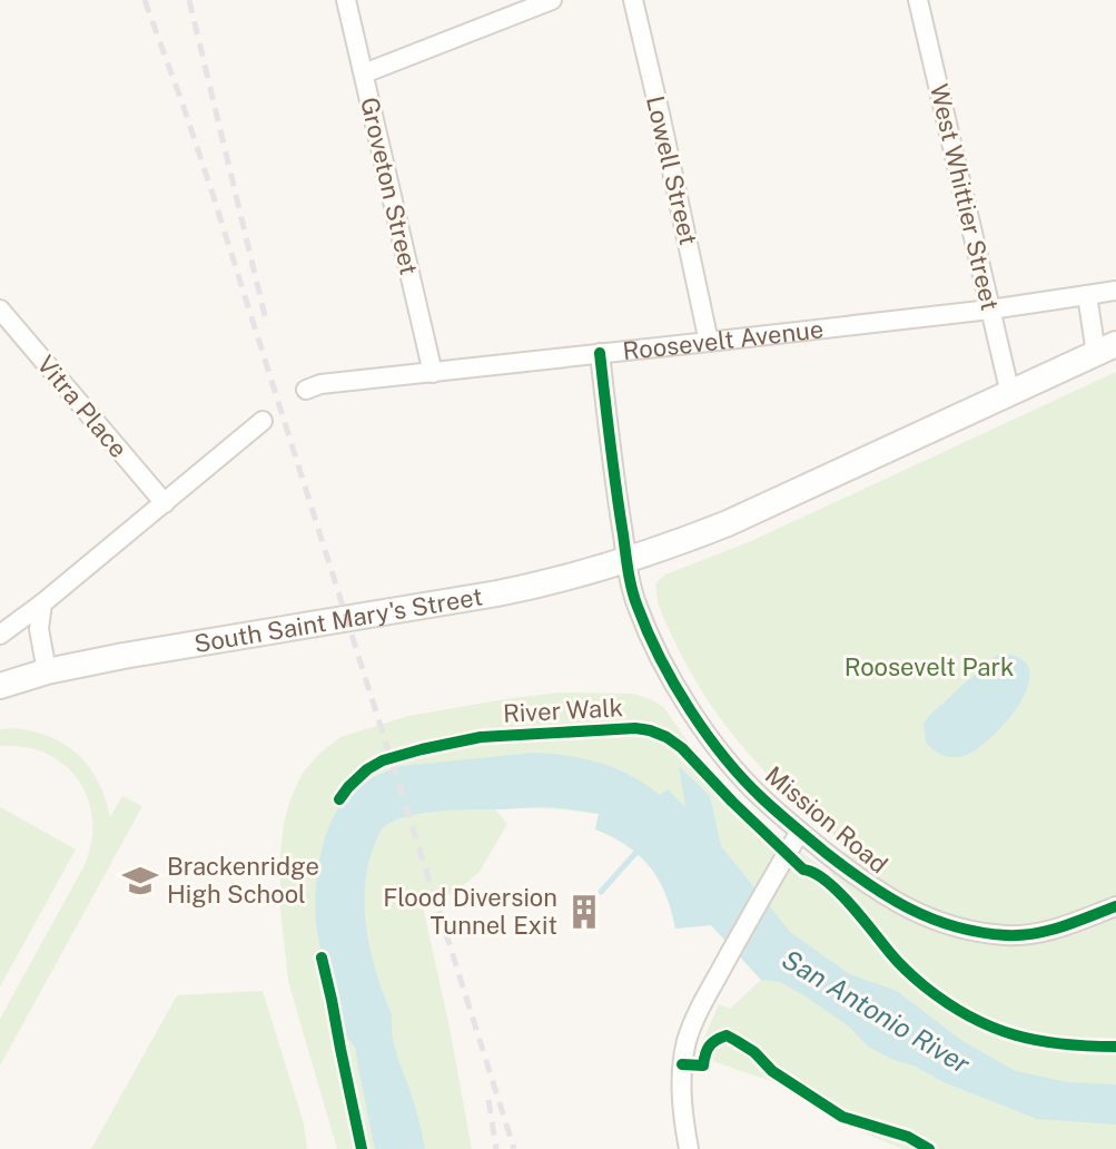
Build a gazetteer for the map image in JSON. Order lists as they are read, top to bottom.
{
  "streets": {
    "main road": ["South Saint Mary's Street"],
    "street": [
      "Lowell Street",
      "Groveton Street",
      "West Whittier Street",
      "Roosevelt Avenue",
      "Vitra Place",
      "Mission Road"
    ],
    "cycle path": ["River Walk"]
  },
  "crossings": [
    ["Lowell Street", "Roosevelt Avenue"],
    ["Groveton Street", "Roosevelt Avenue"],
    ["West Whittier Street", "Roosevelt Avenue"],
    ["Roosevelt Avenue", "Mission Road"],
    ["South Saint Mary's Street", "Mission Road"]
  ],
  "water": ["San Antonio River"],
  "parks": ["Roosevelt Park"],
  "places": {
    "school or university": ["Brackenridge High School"],
    "building": ["Flood Diversion Tunnel Exit"]
  }
}
